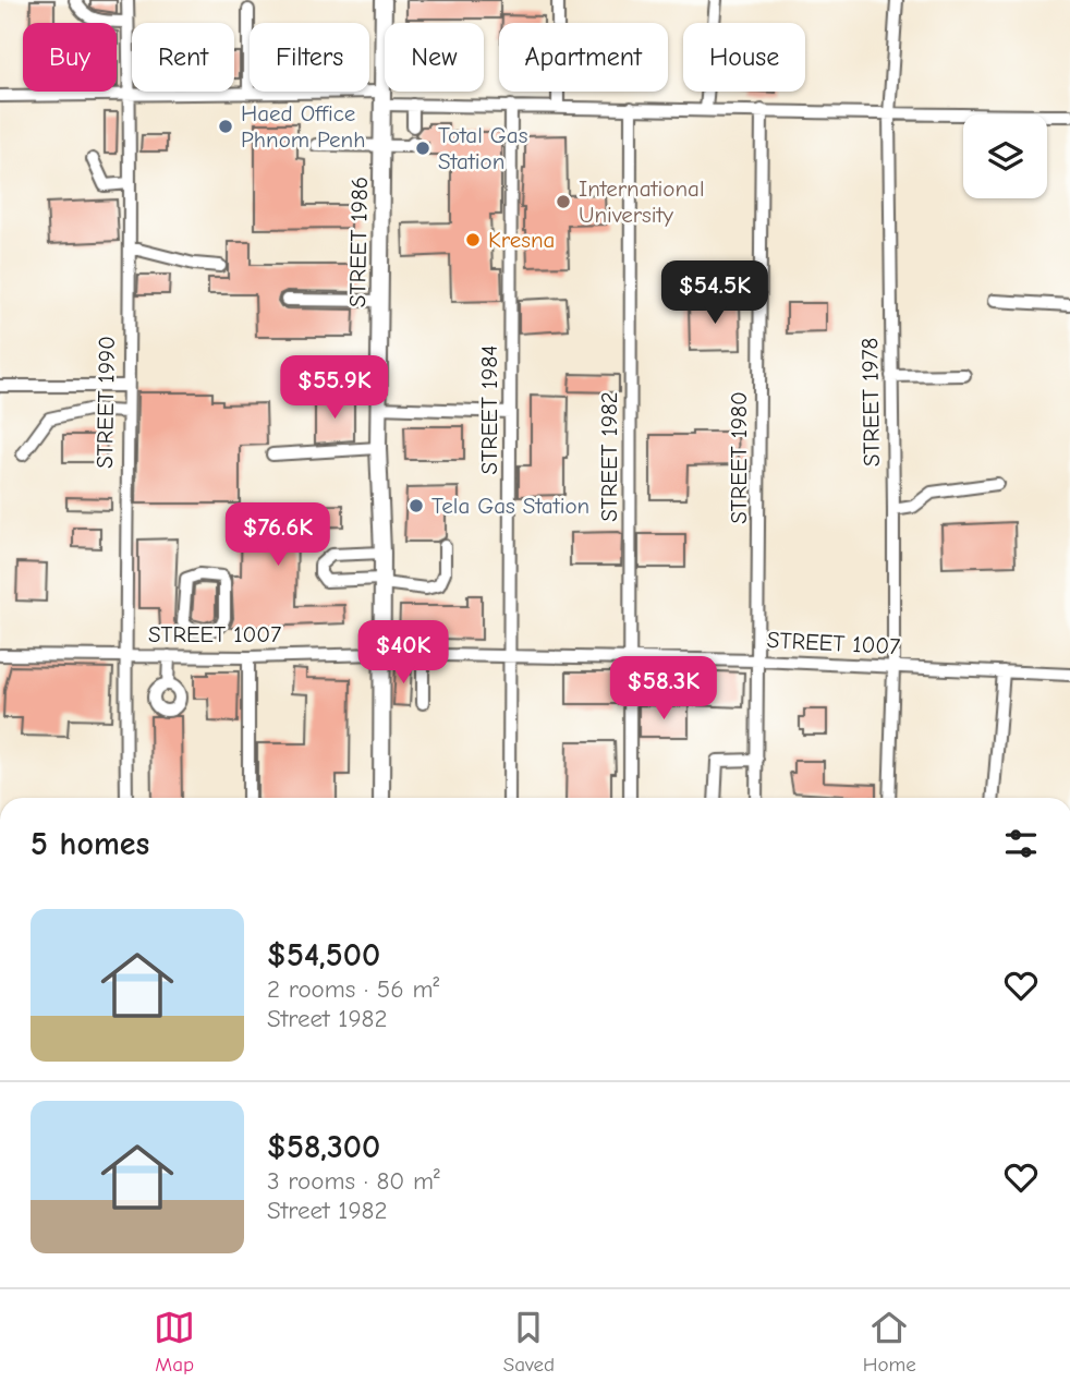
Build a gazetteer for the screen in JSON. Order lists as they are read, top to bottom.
{
  "streets": {
    "main road": ["STREET 1986"],
    "street": [
      "STREET 1990",
      "STREET 1978",
      "STREET 1984",
      "STREET 1982",
      "STREET 1980",
      "STREET 1007"
    ]
  },
  "crossings": [
    ["STREET 1986", "STREET 1007"],
    ["STREET 1990", "STREET 1007"],
    ["STREET 1978", "STREET 1007"],
    ["STREET 1984", "STREET 1007"],
    ["STREET 1982", "STREET 1007"],
    ["STREET 1980", "STREET 1007"]
  ],
  "places": [
    "Haed Office Phnom Penh",
    "Total Gas Station",
    "International University",
    "Kresna",
    "Tela Gas Station"
  ],
  "page": {
    "chip": [
      "Buy",
      "Rent",
      "Filters",
      "New",
      "Apartment",
      "House"
    ],
    "price": [
      "$54.5K",
      "$55.9K",
      "$76.6K",
      "$40K",
      "$58.3K"
    ],
    "heading": "5 homes",
    "list": [
      {
        "name": "$54,500",
        "note": "2 rooms · 56 m² · Street 1982"
      },
      {
        "name": "$58,300",
        "note": "3 rooms · 80 m² · Street 1982"
      }
    ],
    "tabs": ["Map", "Saved", "Home"]
  }
}
